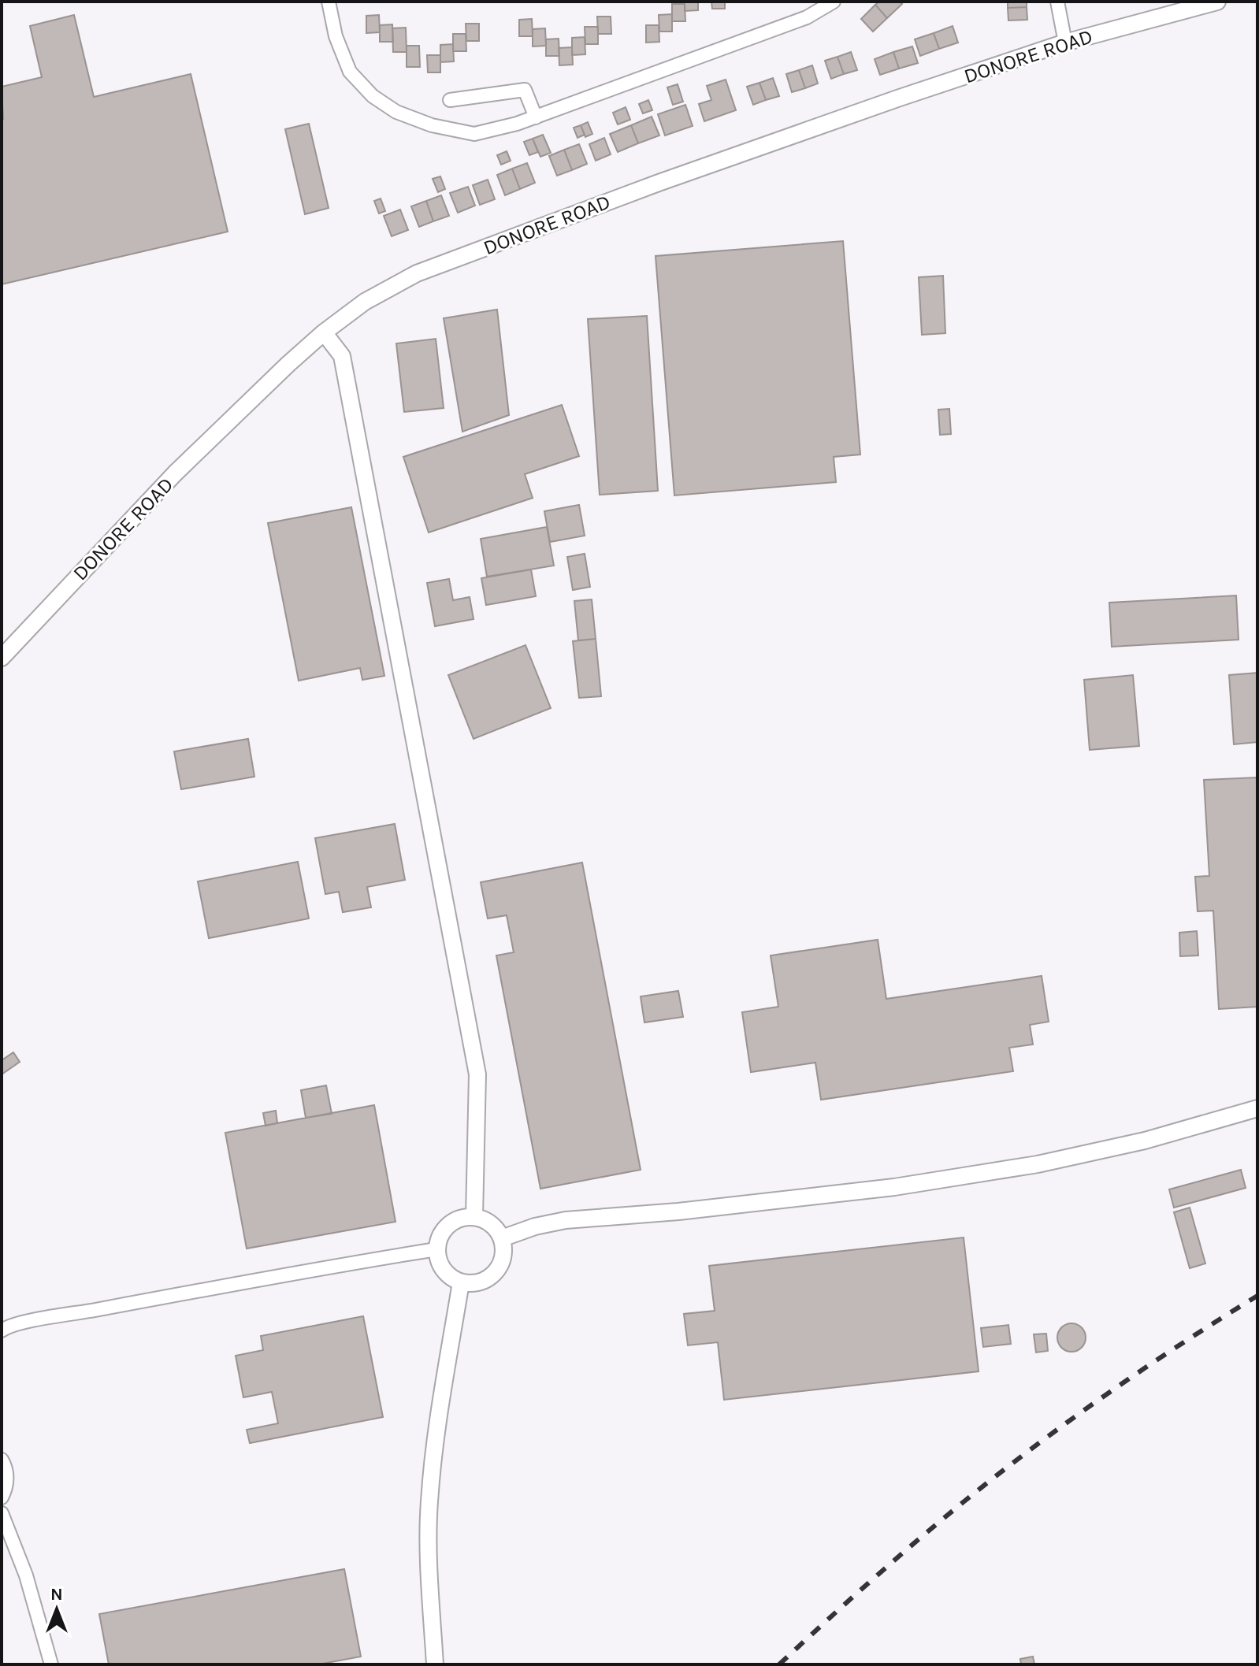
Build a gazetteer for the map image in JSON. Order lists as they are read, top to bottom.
{
  "streets": {
    "street": ["DONORE ROAD"]
  },
  "north": "top"
}
